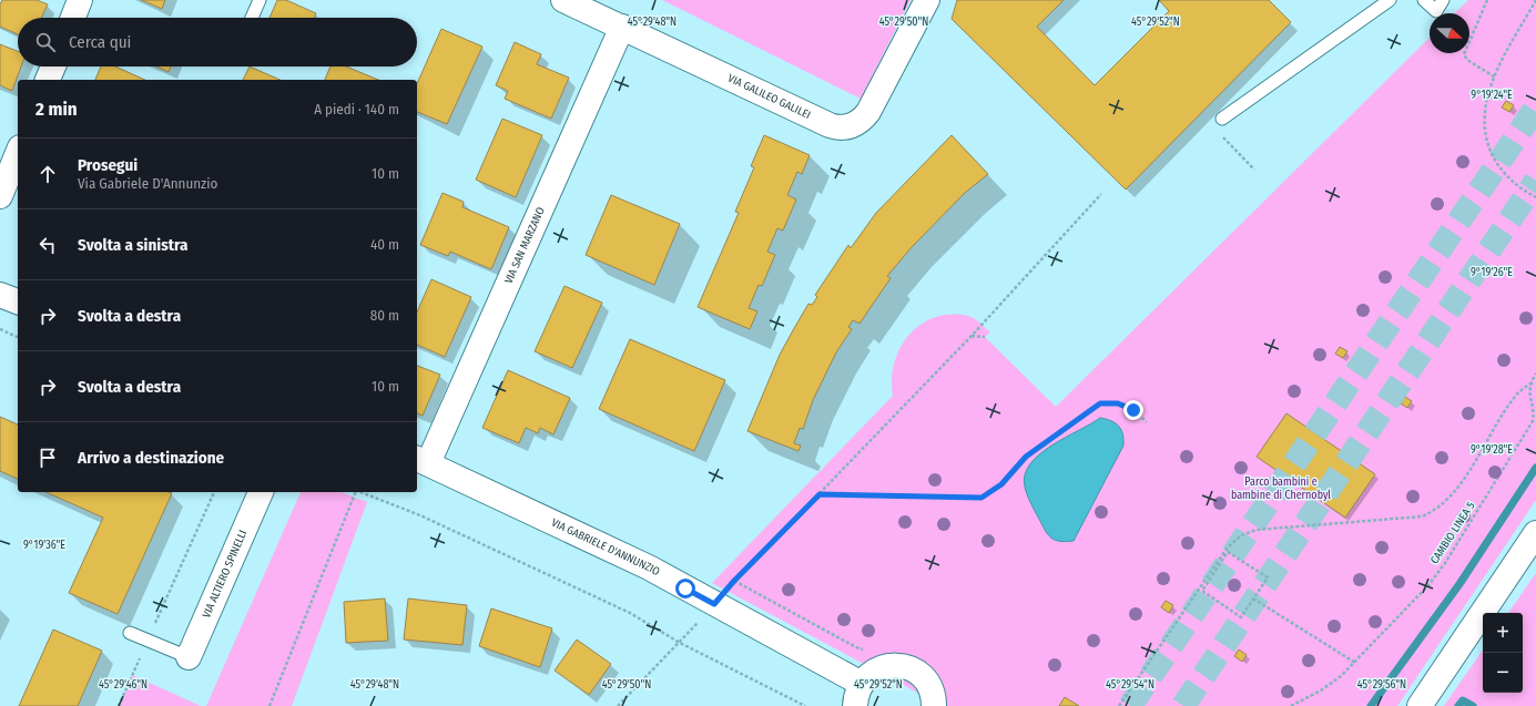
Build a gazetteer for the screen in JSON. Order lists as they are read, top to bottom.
{
  "streets": {
    "street": [
      "VIA GALILEO GALILEI",
      "VIA SAN MARZANO",
      "VIA GABRIELE D'ANNUNZIO",
      "VIA ALTIERO SPINELLI"
    ],
    "path": ["CAMBIO LINEA 5"]
  },
  "crossings": [
    ["VIA GALILEO GALILEI", "VIA SAN MARZANO"],
    ["VIA SAN MARZANO", "VIA GABRIELE D'ANNUNZIO"]
  ],
  "parks": ["Parco bambini e bambine di Chernobyl"],
  "north": "right",
  "page": {
    "search": "Cerca qui",
    "heading": ["2 min", "A piedi · 140 m"],
    "list": [
      ["Prosegui", "Via Gabriele D'Annunzio", "10 m"],
      ["Svolta a sinistra", "40 m"],
      ["Svolta a destra", "80 m"],
      ["Svolta a destra", "10 m"],
      "Arrivo a destinazione"
    ],
    "map_buttons": ["+", "−"]
  },
  "coordinates": [
    "45°29'48\"N",
    "45°29'50\"N",
    "45°29'52\"N",
    "9°19'24\"E",
    "9°19'26\"E",
    "9°19'28\"E",
    "9°19'36\"E",
    "45°29'46\"N",
    "45°29'54\"N",
    "45°29'56\"N"
  ]
}
